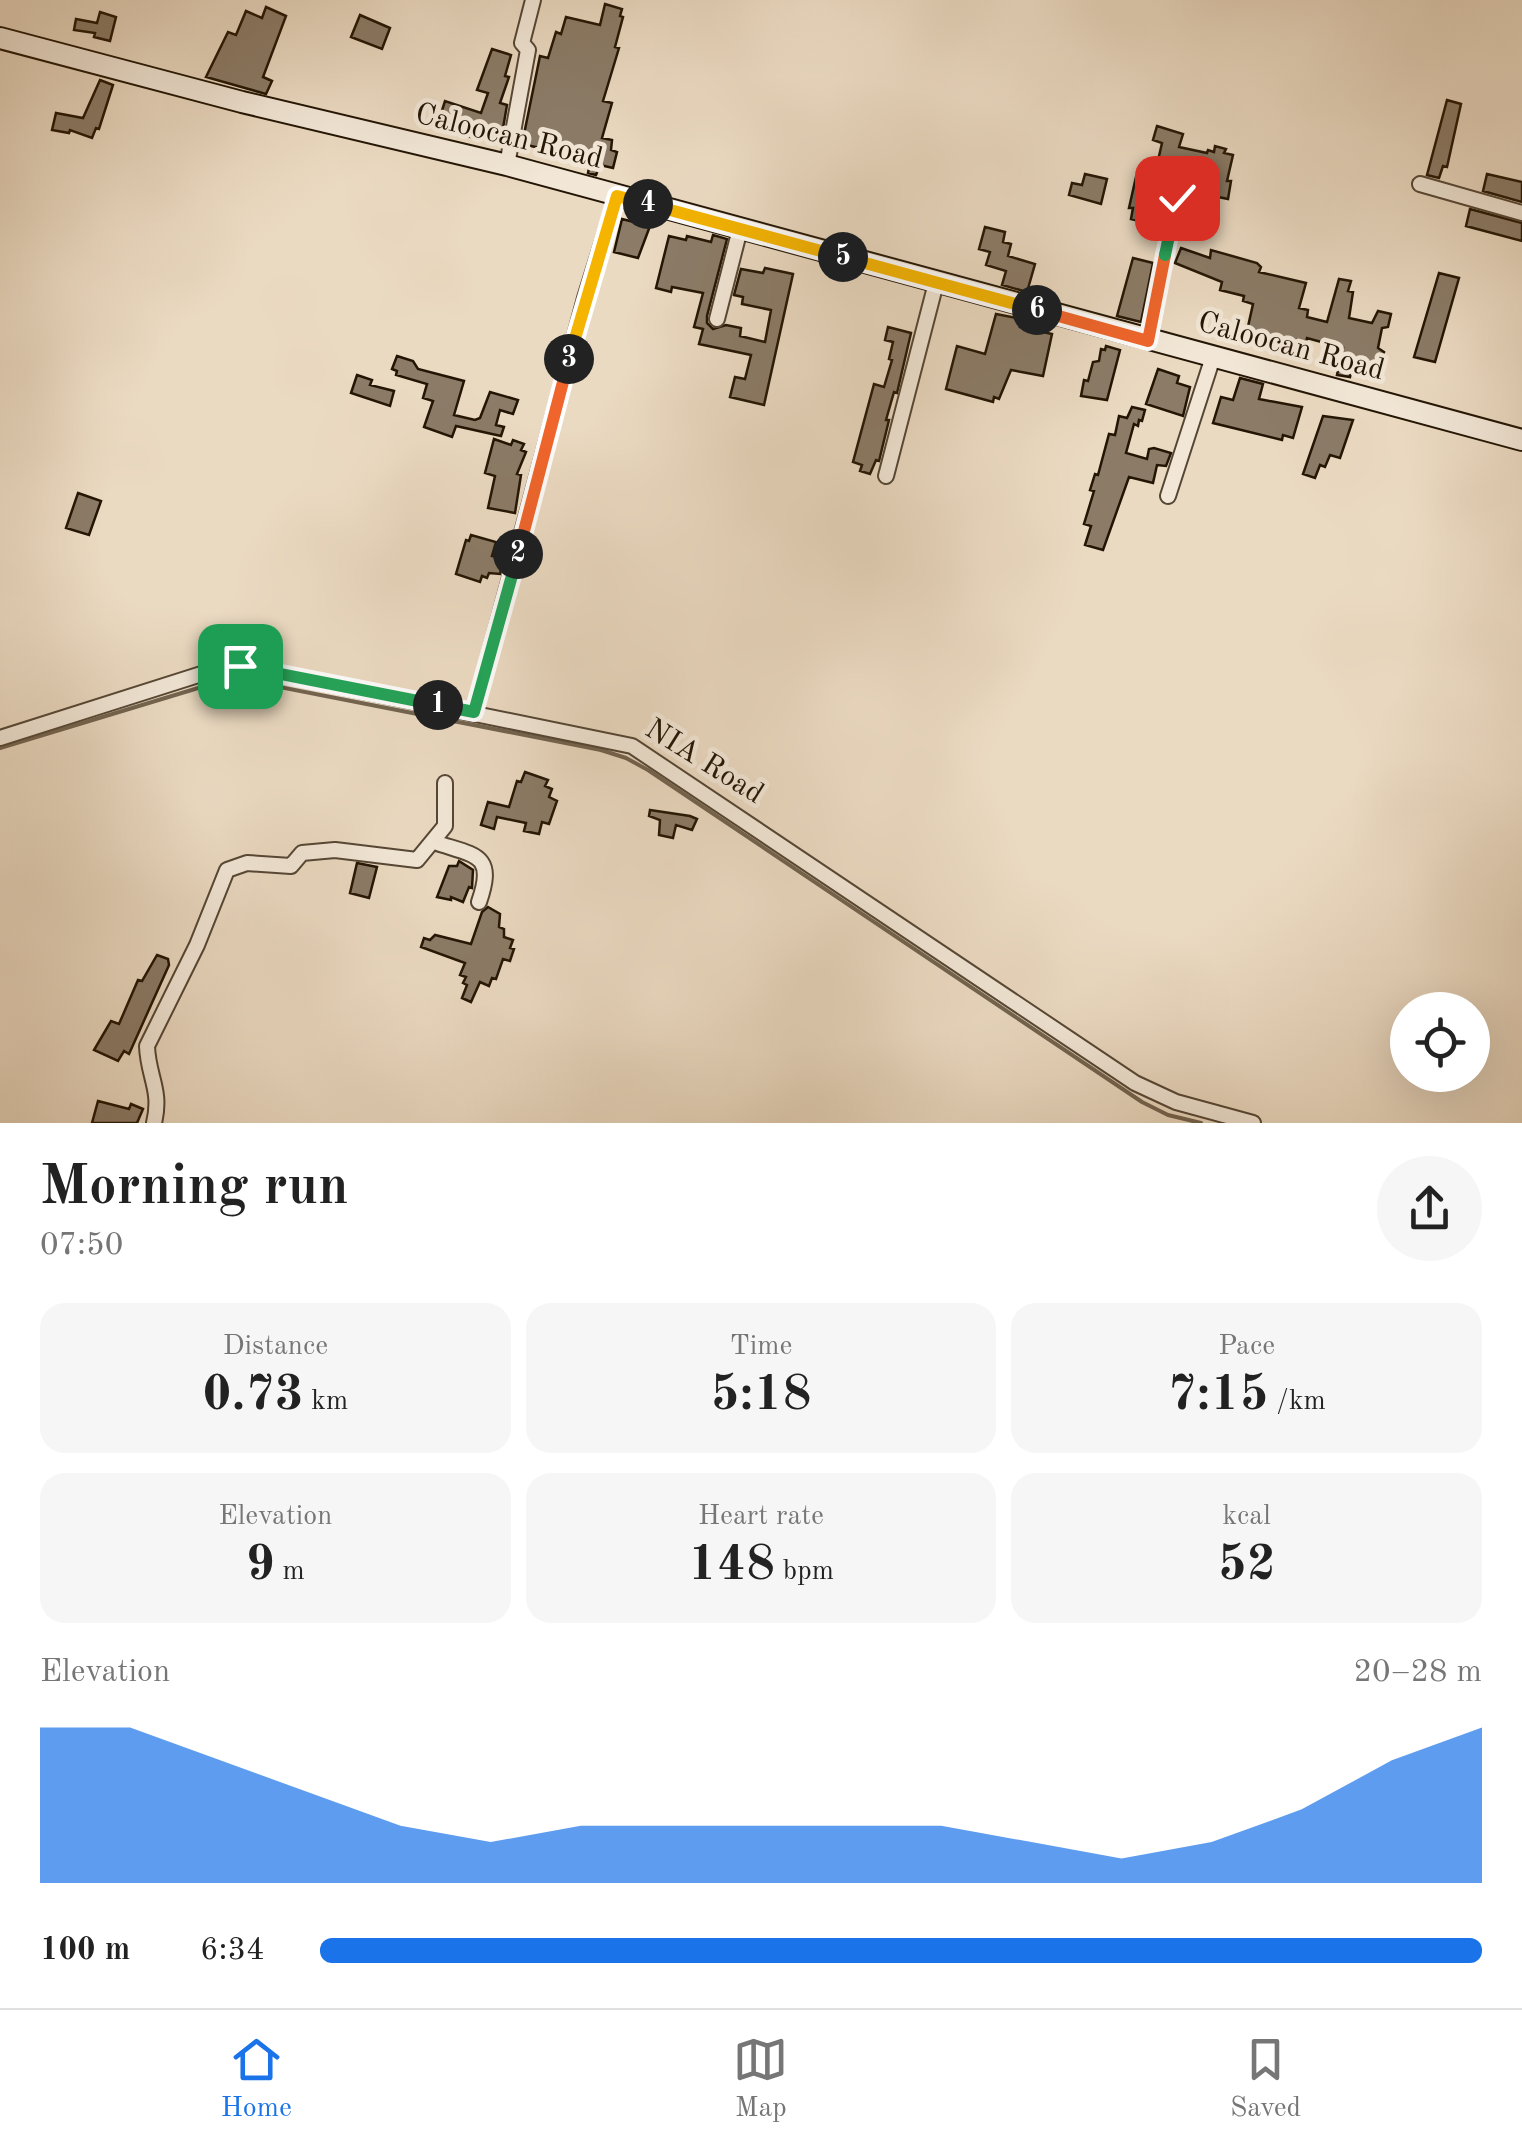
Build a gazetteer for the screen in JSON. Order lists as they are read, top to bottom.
{
  "streets": {
    "street": ["Caloocan Road", "NIA Road"]
  },
  "page": {
    "pins": [
      "4",
      "5",
      "6",
      "3",
      "2",
      "1"
    ],
    "heading": ["Morning run", "07:50"],
    "stats": [
      ["Distance", "0.73 km"],
      ["Time", "5:18"],
      ["Pace", "7:15 /km"],
      ["Elevation", "9 m"],
      ["Heart rate", "148 bpm"],
      ["kcal", "52"]
    ],
    "chart": ["Elevation", "20–28 m"],
    "list": [
      {
        "name": "100 m",
        "note": "6:34"
      }
    ],
    "tabs": ["Home", "Map", "Saved"]
  }
}
